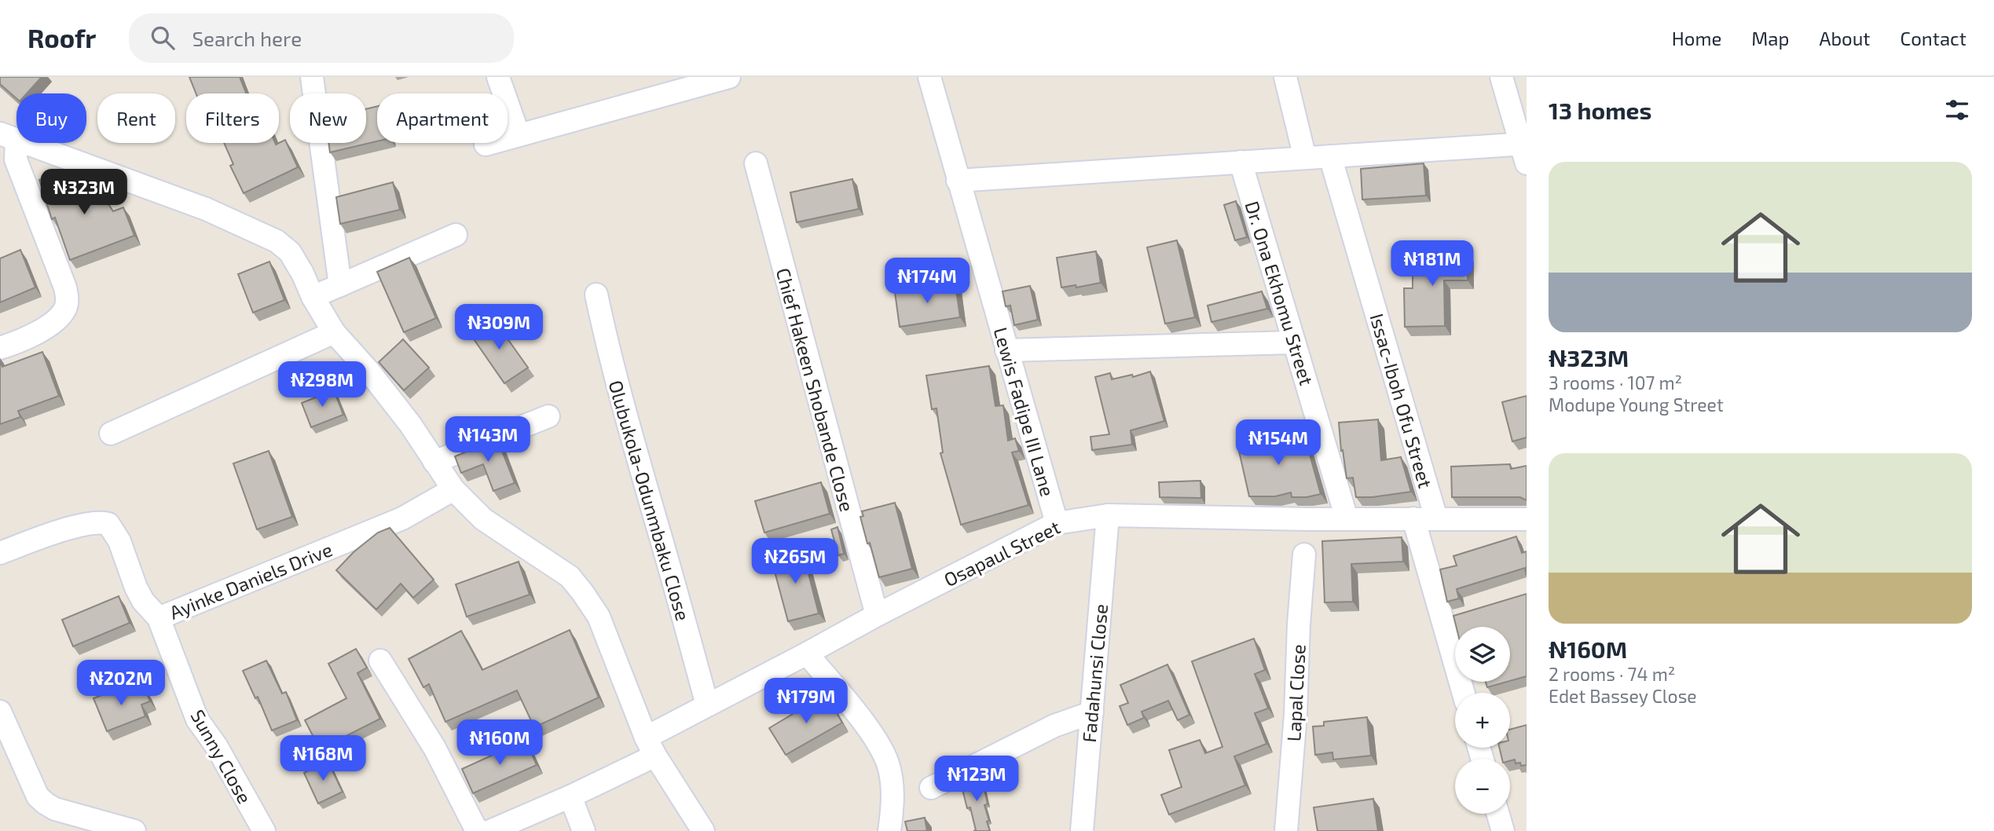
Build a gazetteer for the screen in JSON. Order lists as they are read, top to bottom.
{
  "streets": {
    "street": [
      "Dr. Ona Ekhomu Street",
      "Chief Hakeen Shobande Close",
      "Issac-Iboh Ofu Street",
      "Lewis Fadipe III Lane",
      "Olubukola-Odunmbaku Close",
      "Osapaul Street",
      "Ayinke Daniels Drive",
      "Fadahunsi Close",
      "Lapal Close",
      "Sunny Close"
    ]
  },
  "crossings": [
    ["Dr. Ona Ekhomu Street", "Osapaul Street"],
    ["Chief Hakeen Shobande Close", "Osapaul Street"],
    ["Issac-Iboh Ofu Street", "Osapaul Street"],
    ["Lewis Fadipe III Lane", "Osapaul Street"],
    ["Olubukola-Odunmbaku Close", "Osapaul Street"],
    ["Osapaul Street", "Fadahunsi Close"],
    ["Ayinke Daniels Drive", "Sunny Close"]
  ],
  "page": {
    "header": "Roofr",
    "search": "Search here",
    "nav": [
      "Home",
      "Map",
      "About",
      "Contact"
    ],
    "heading": "13 homes",
    "chip": [
      "Buy",
      "Rent",
      "Filters",
      "New",
      "Apartment"
    ],
    "list": [
      {
        "name": "₦323M",
        "note": "3 rooms · 107 m² · Modupe Young Street"
      },
      {
        "name": "₦160M",
        "note": "2 rooms · 74 m² · Edet Bassey Close"
      }
    ],
    "price": [
      "₦323M",
      "₦181M",
      "₦174M",
      "₦309M",
      "₦298M",
      "₦143M",
      "₦154M",
      "₦265M",
      "₦202M",
      "₦179M",
      "₦160M",
      "₦168M",
      "₦123M"
    ],
    "map_buttons": ["+", "−"]
  }
}
